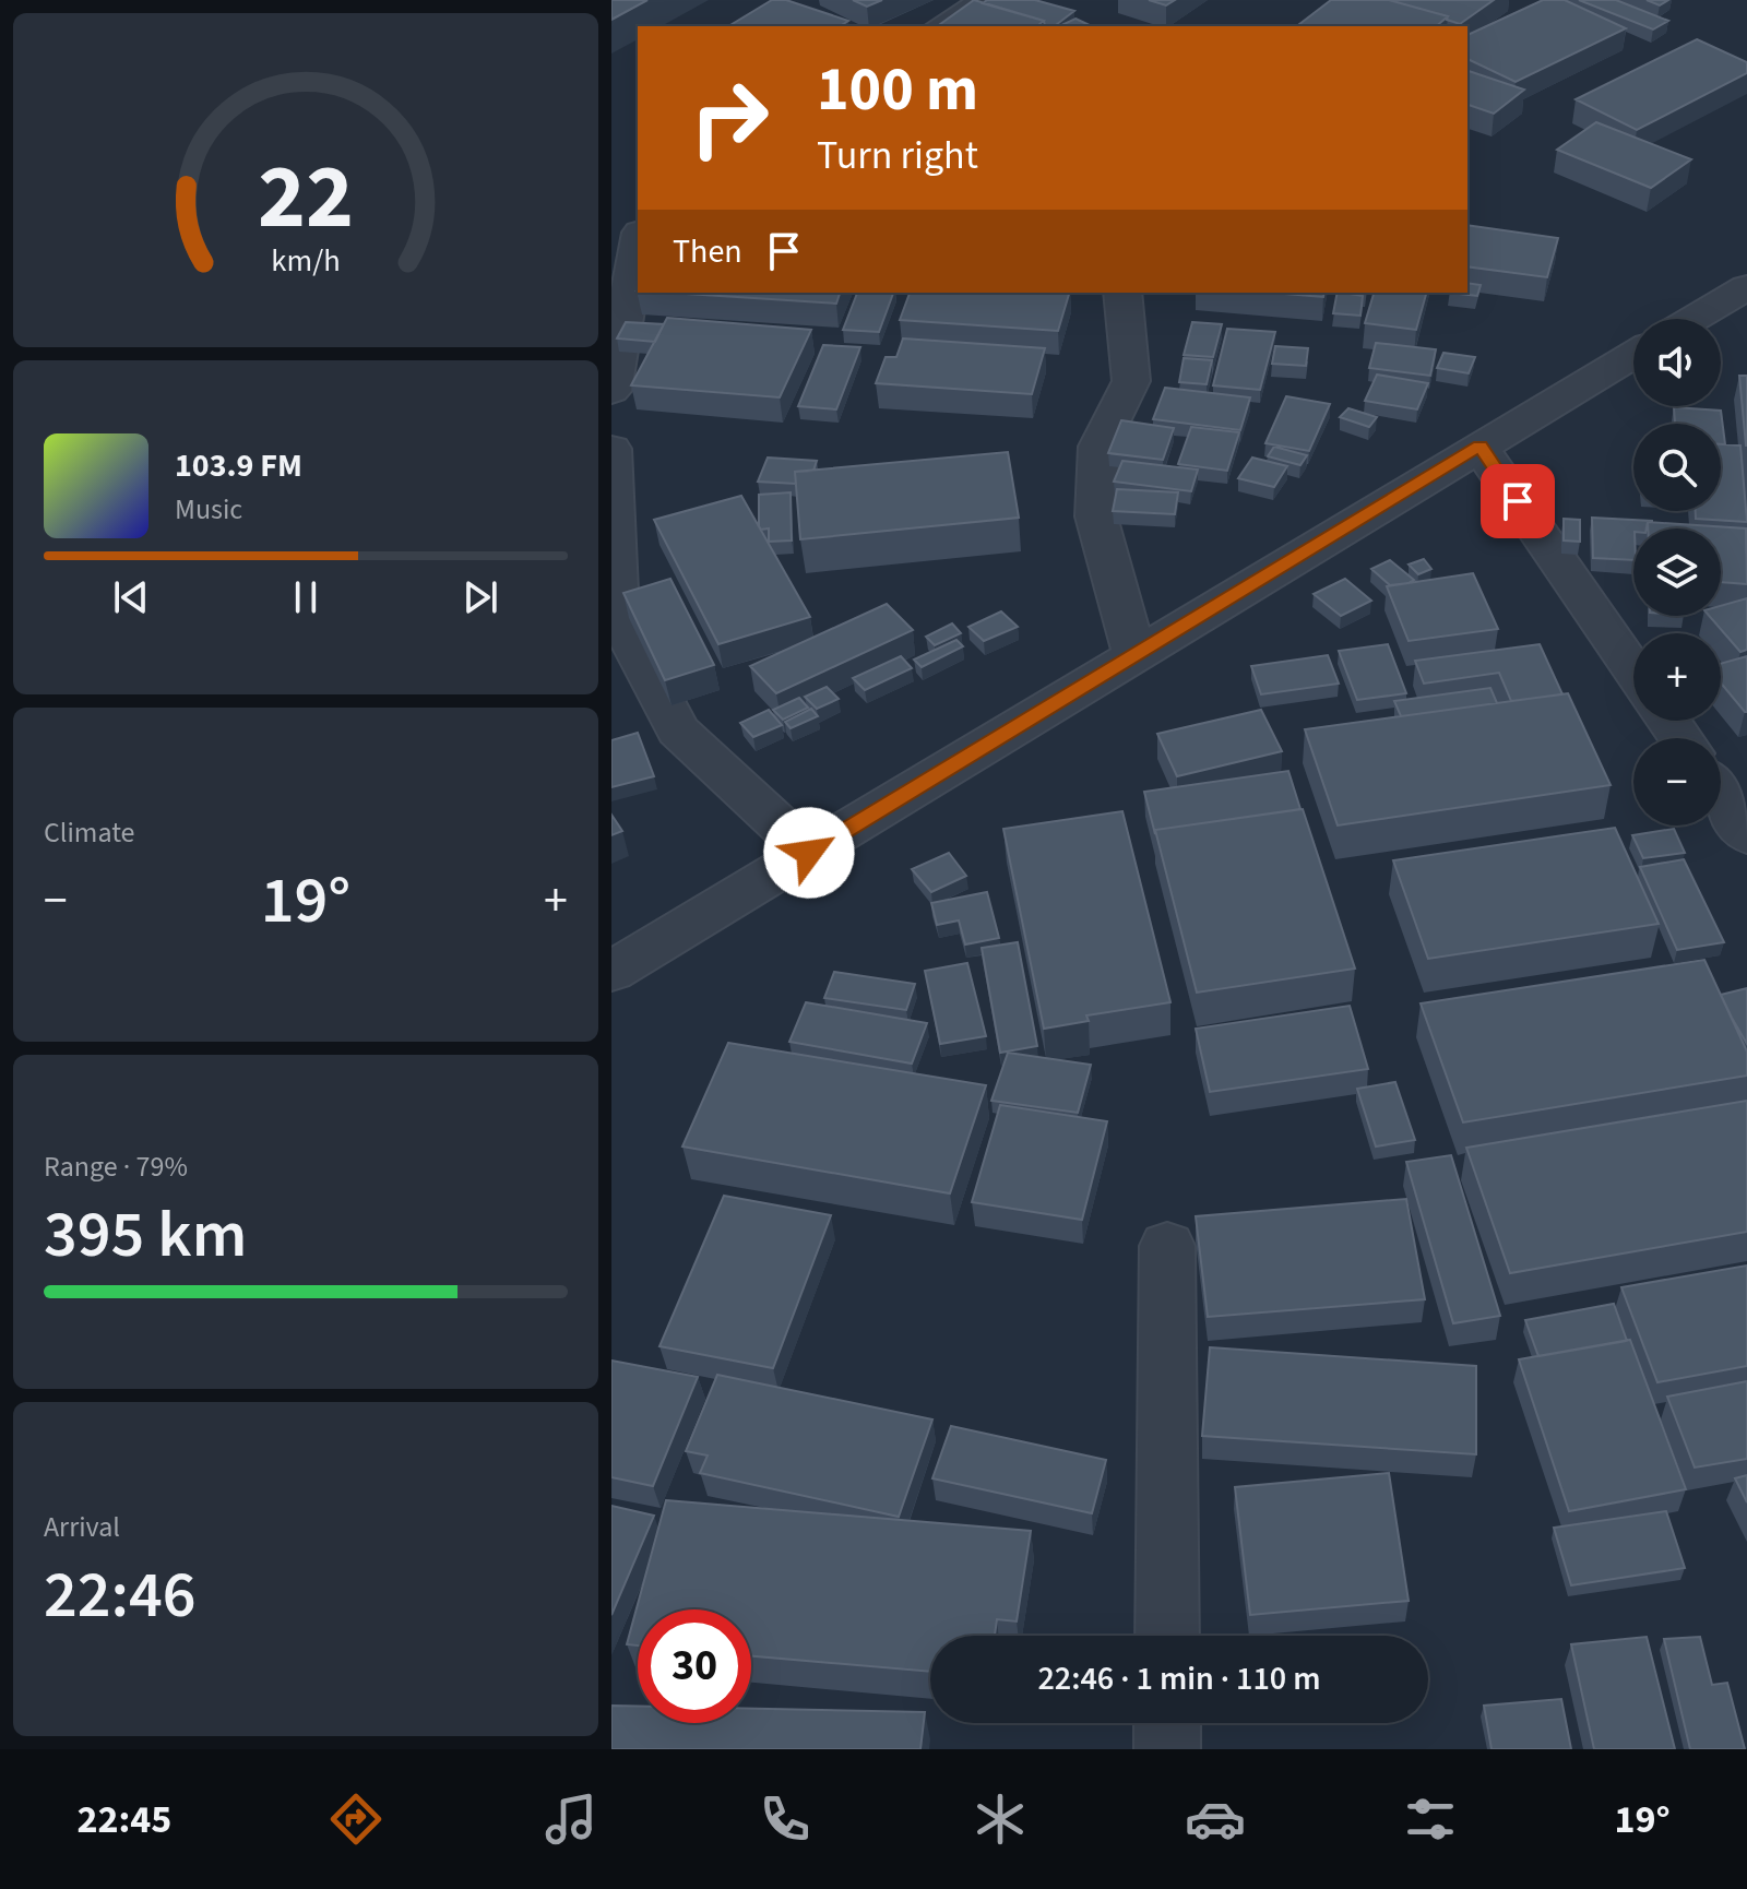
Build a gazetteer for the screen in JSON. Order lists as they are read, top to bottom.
{
  "page": {
    "turn": ["100 m", "Turn right"],
    "then": "Then",
    "map_buttons": ["+", "−"],
    "song": ["103.9 FM", "Music"],
    "tile": [
      "Climate",
      ["Range · 79%", "395 km"],
      ["Arrival", "22:46"]
    ],
    "heat": ["−", "19°", "+"],
    "limit": "30",
    "trip": "22:46 · 1 min · 110 m",
    "tabs": ["22:45", "19°"],
    "gauge": ["22", "km/h"]
  }
}
